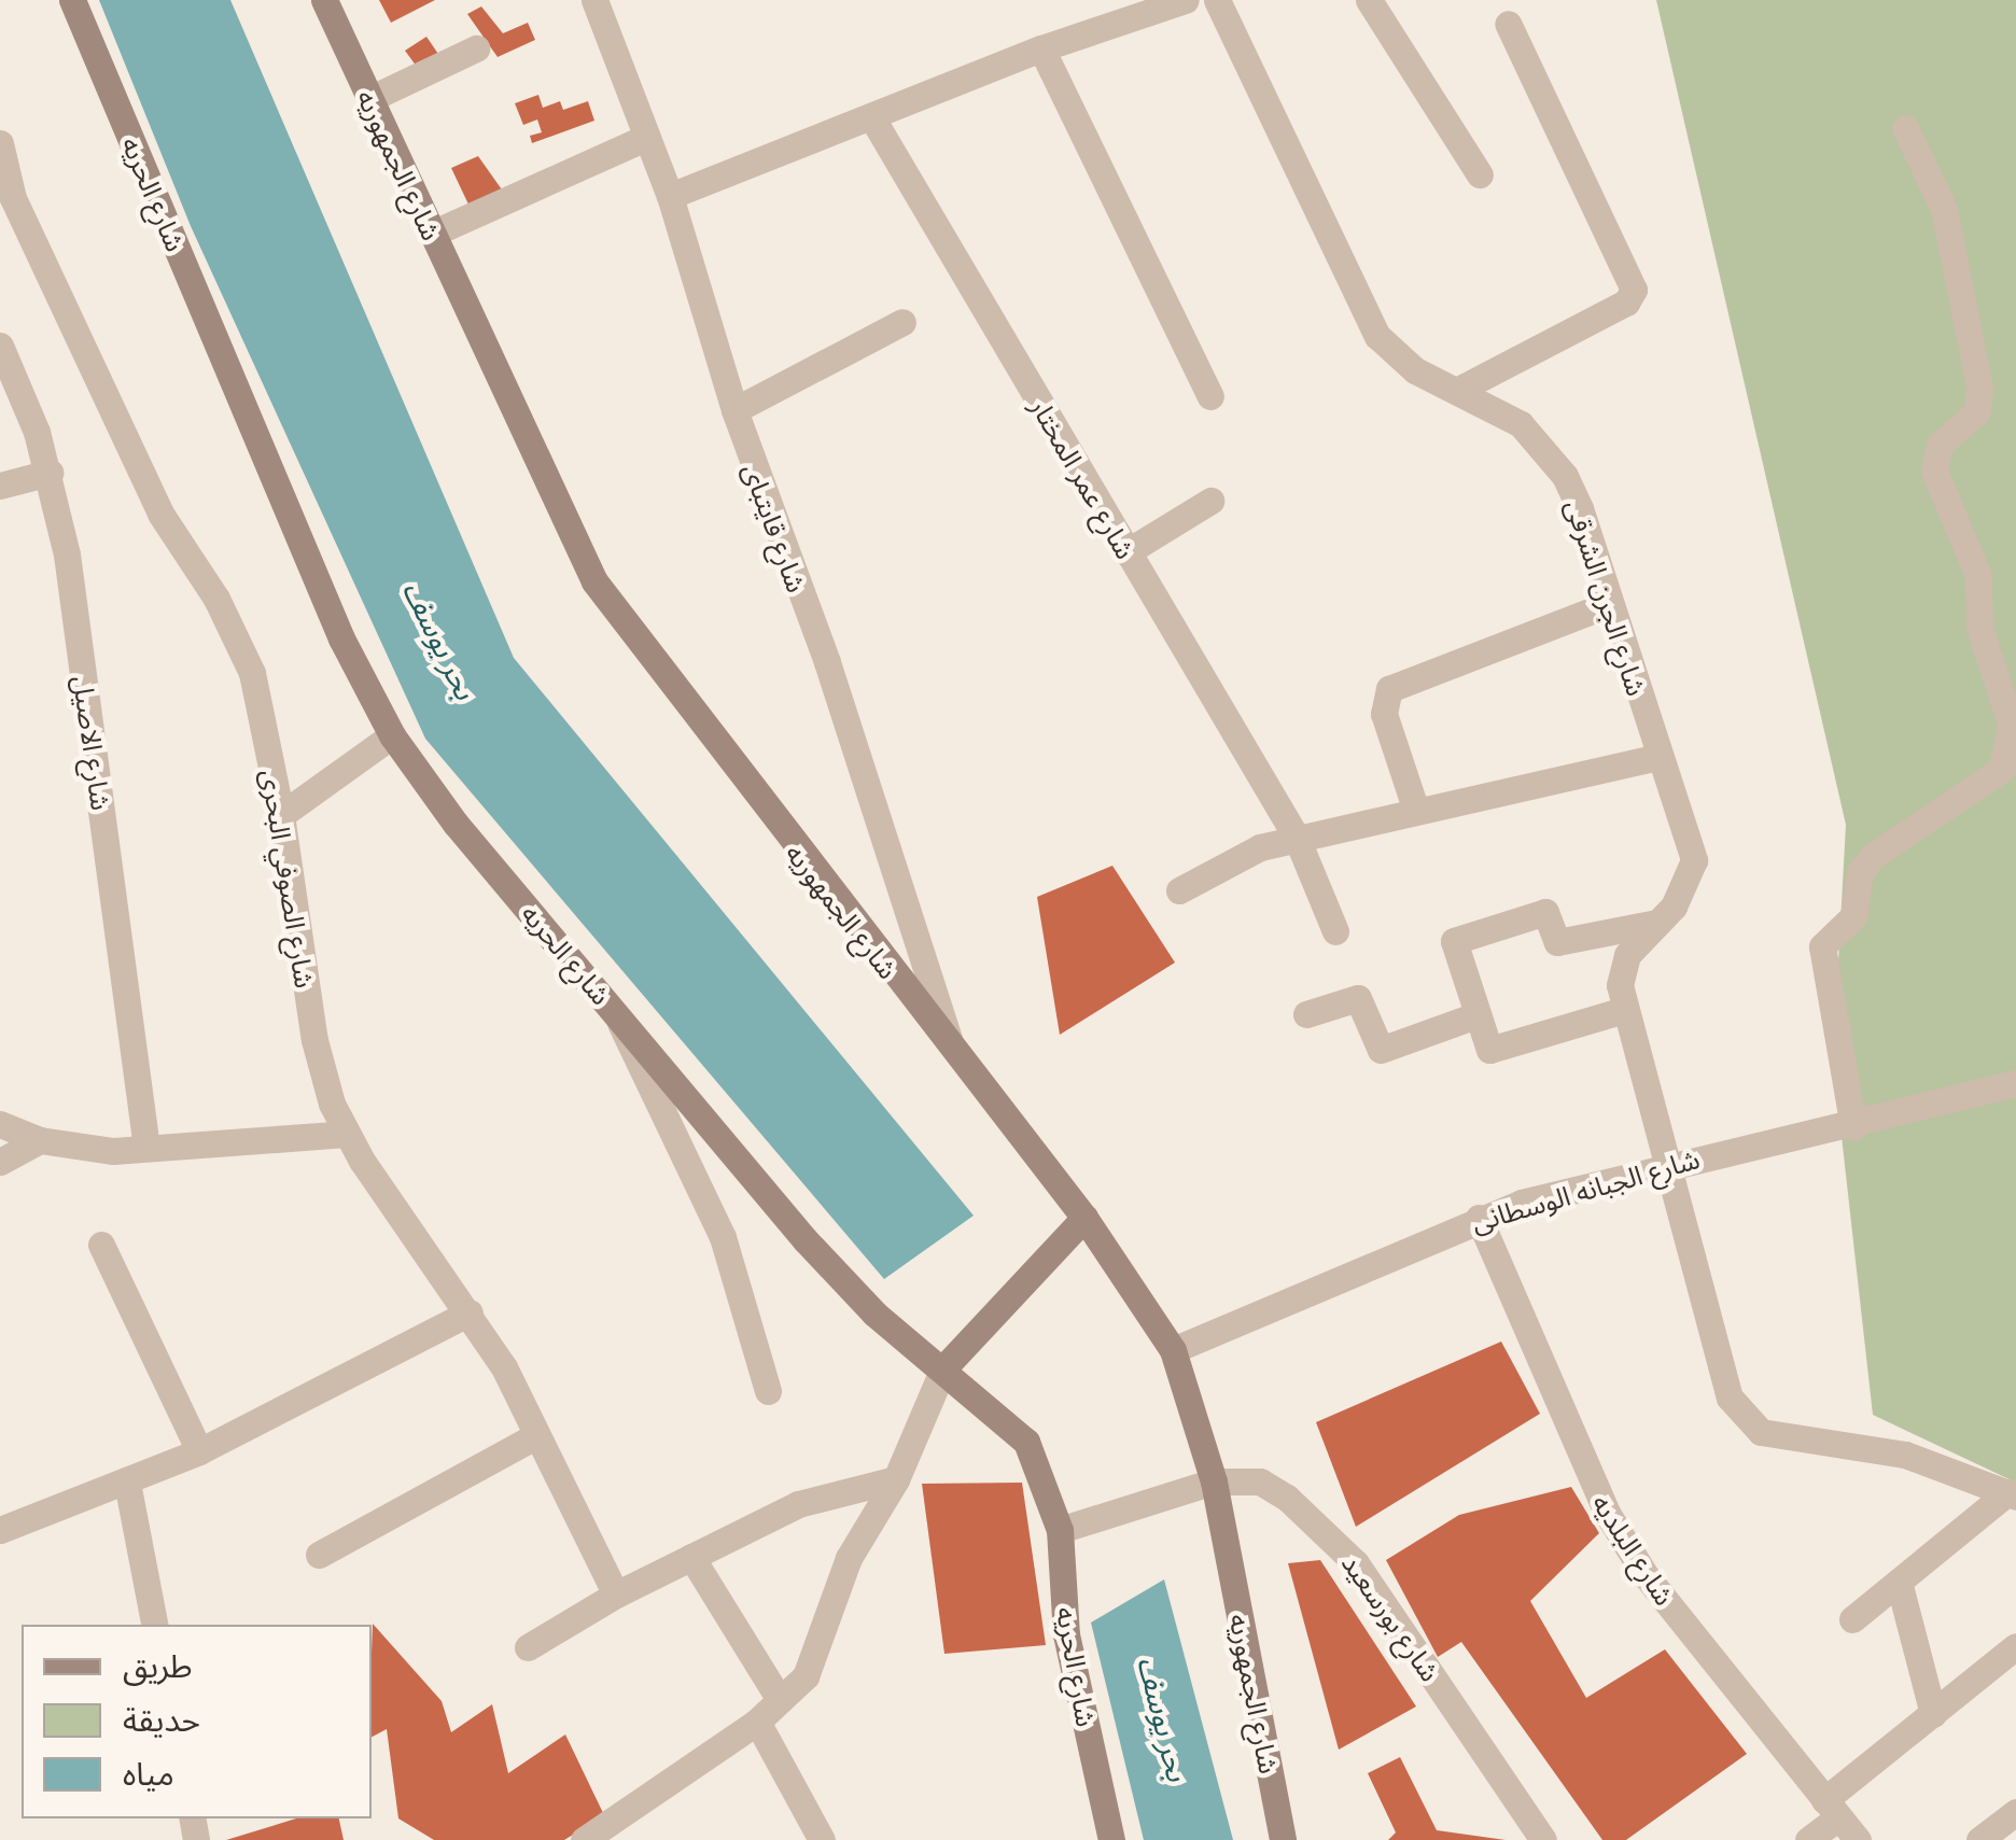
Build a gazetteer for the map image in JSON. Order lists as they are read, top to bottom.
{
  "streets": {
    "street": [
      "شارع الجمهوريه",
      "شارع الحريه",
      "شارع عمر المختار",
      "شارع قايتباى",
      "شارع الجرن الشرقى",
      "شارع الاصيل",
      "شارع الصوفي البحرى",
      "شارع الجبانه الوسطانى",
      "شارع البلديه",
      "شارع بورسعيد"
    ]
  },
  "crossings": [
    ["شارع الجمهوريه", "شارع قايتباى"],
    ["شارع الجمهوريه", "شارع الجبانه الوسطانى"],
    ["شارع الجمهوريه", "شارع بورسعيد"],
    ["شارع الحريه", "شارع بورسعيد"],
    ["شارع الجرن الشرقى", "شارع الجبانه الوسطانى"],
    ["شارع الجبانه الوسطانى", "شارع البلديه"]
  ],
  "water": ["بحر يوسف"],
  "legend": ["طريق", "حديقة", "مياه"]
}
